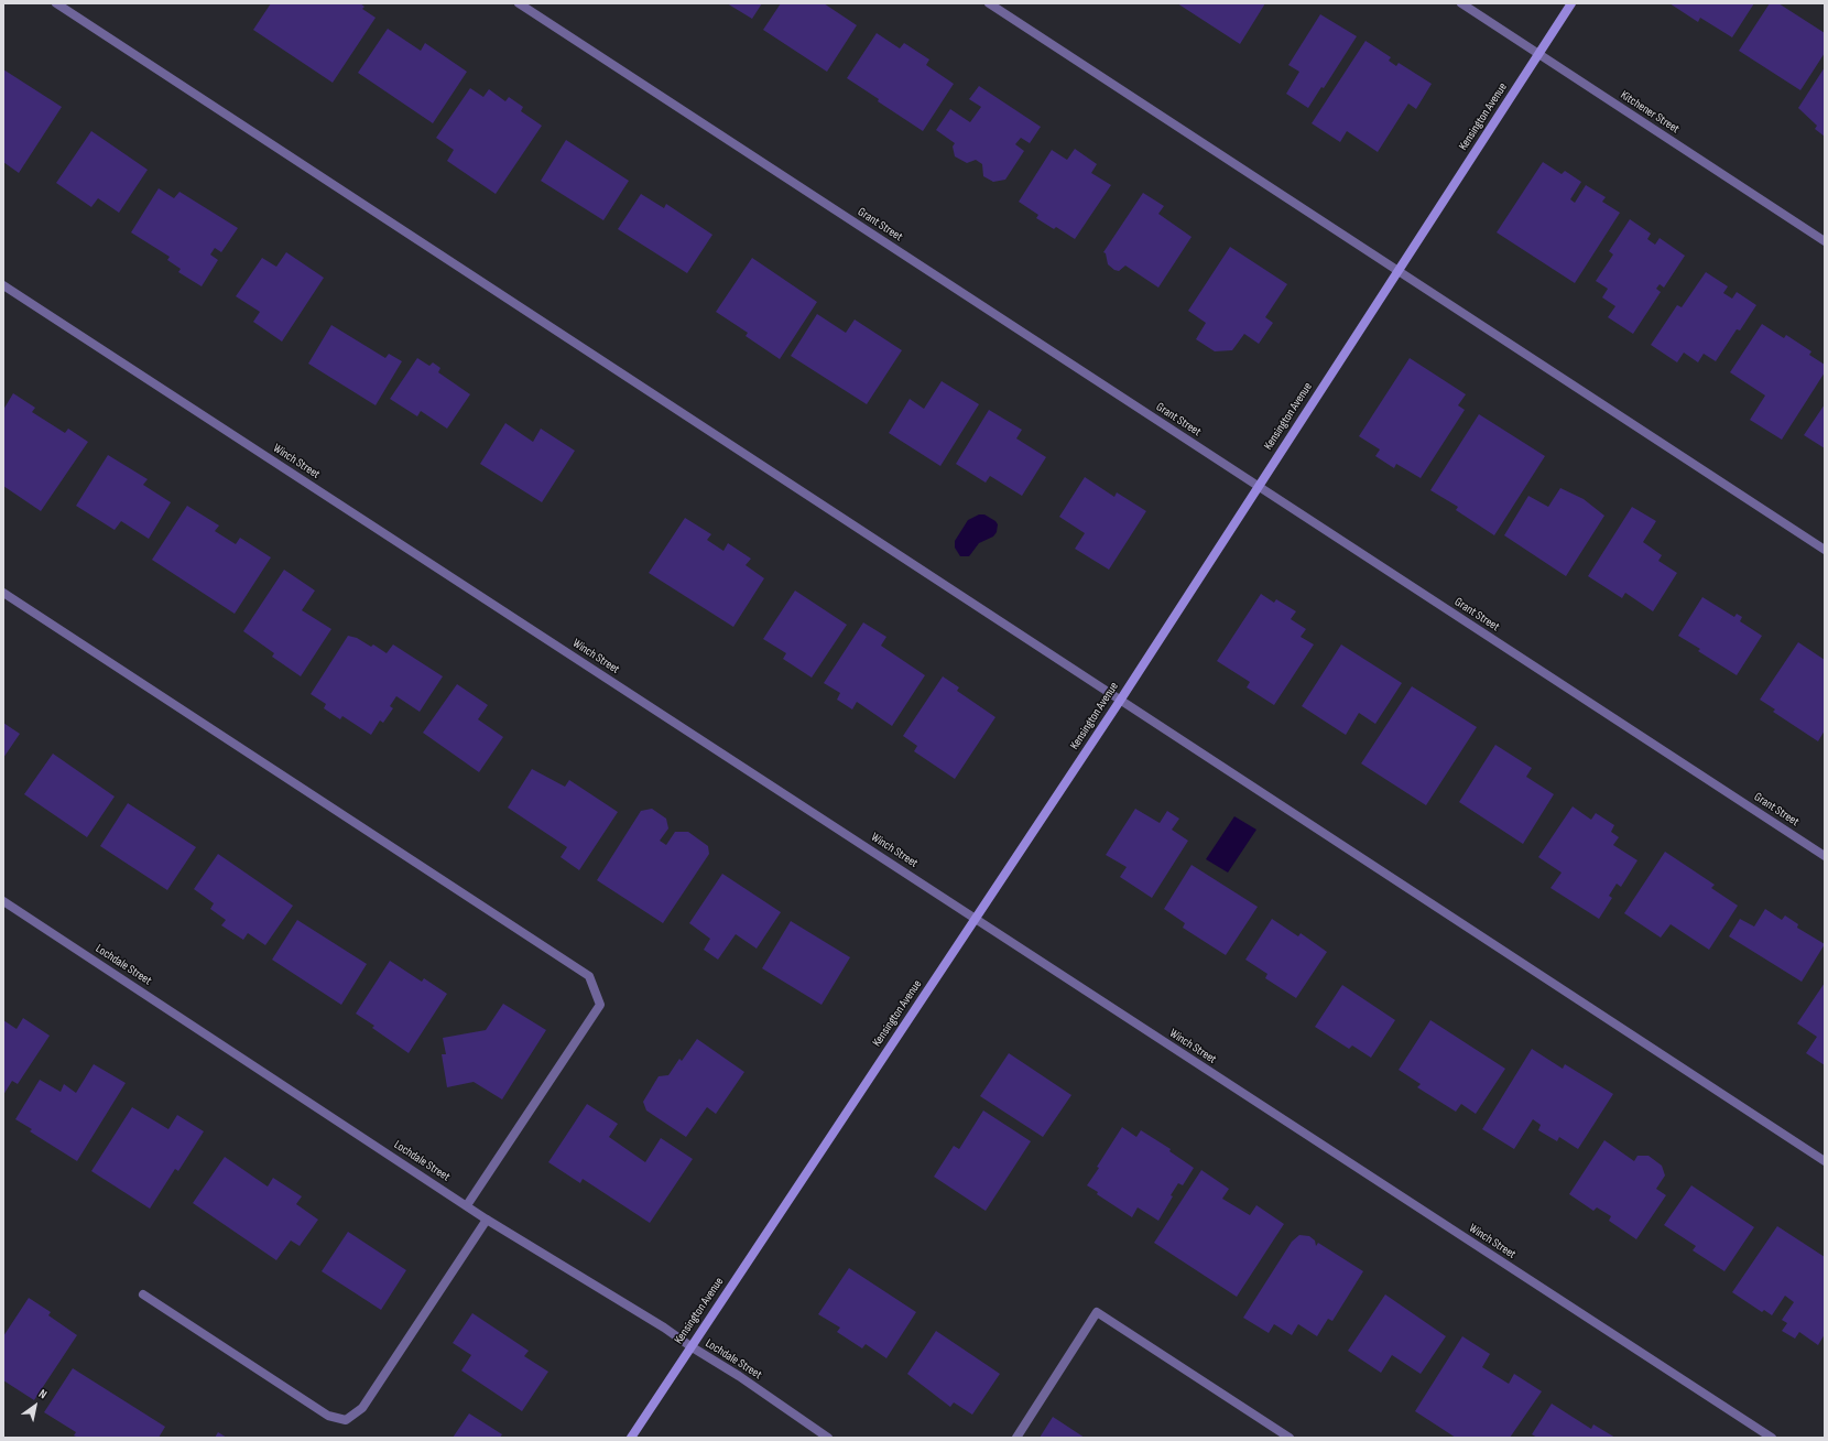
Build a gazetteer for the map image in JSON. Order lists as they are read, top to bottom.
{
  "streets": {
    "street": [
      "Kitchener Street",
      "Kensington Avenue",
      "Grant Street",
      "Winch Street",
      "Lochdale Street"
    ]
  },
  "crossings": [
    ["Kitchener Street", "Kensington Avenue"],
    ["Kensington Avenue", "Grant Street"],
    ["Kensington Avenue", "Winch Street"],
    ["Kensington Avenue", "Lochdale Street"]
  ],
  "north": "top right"
}
